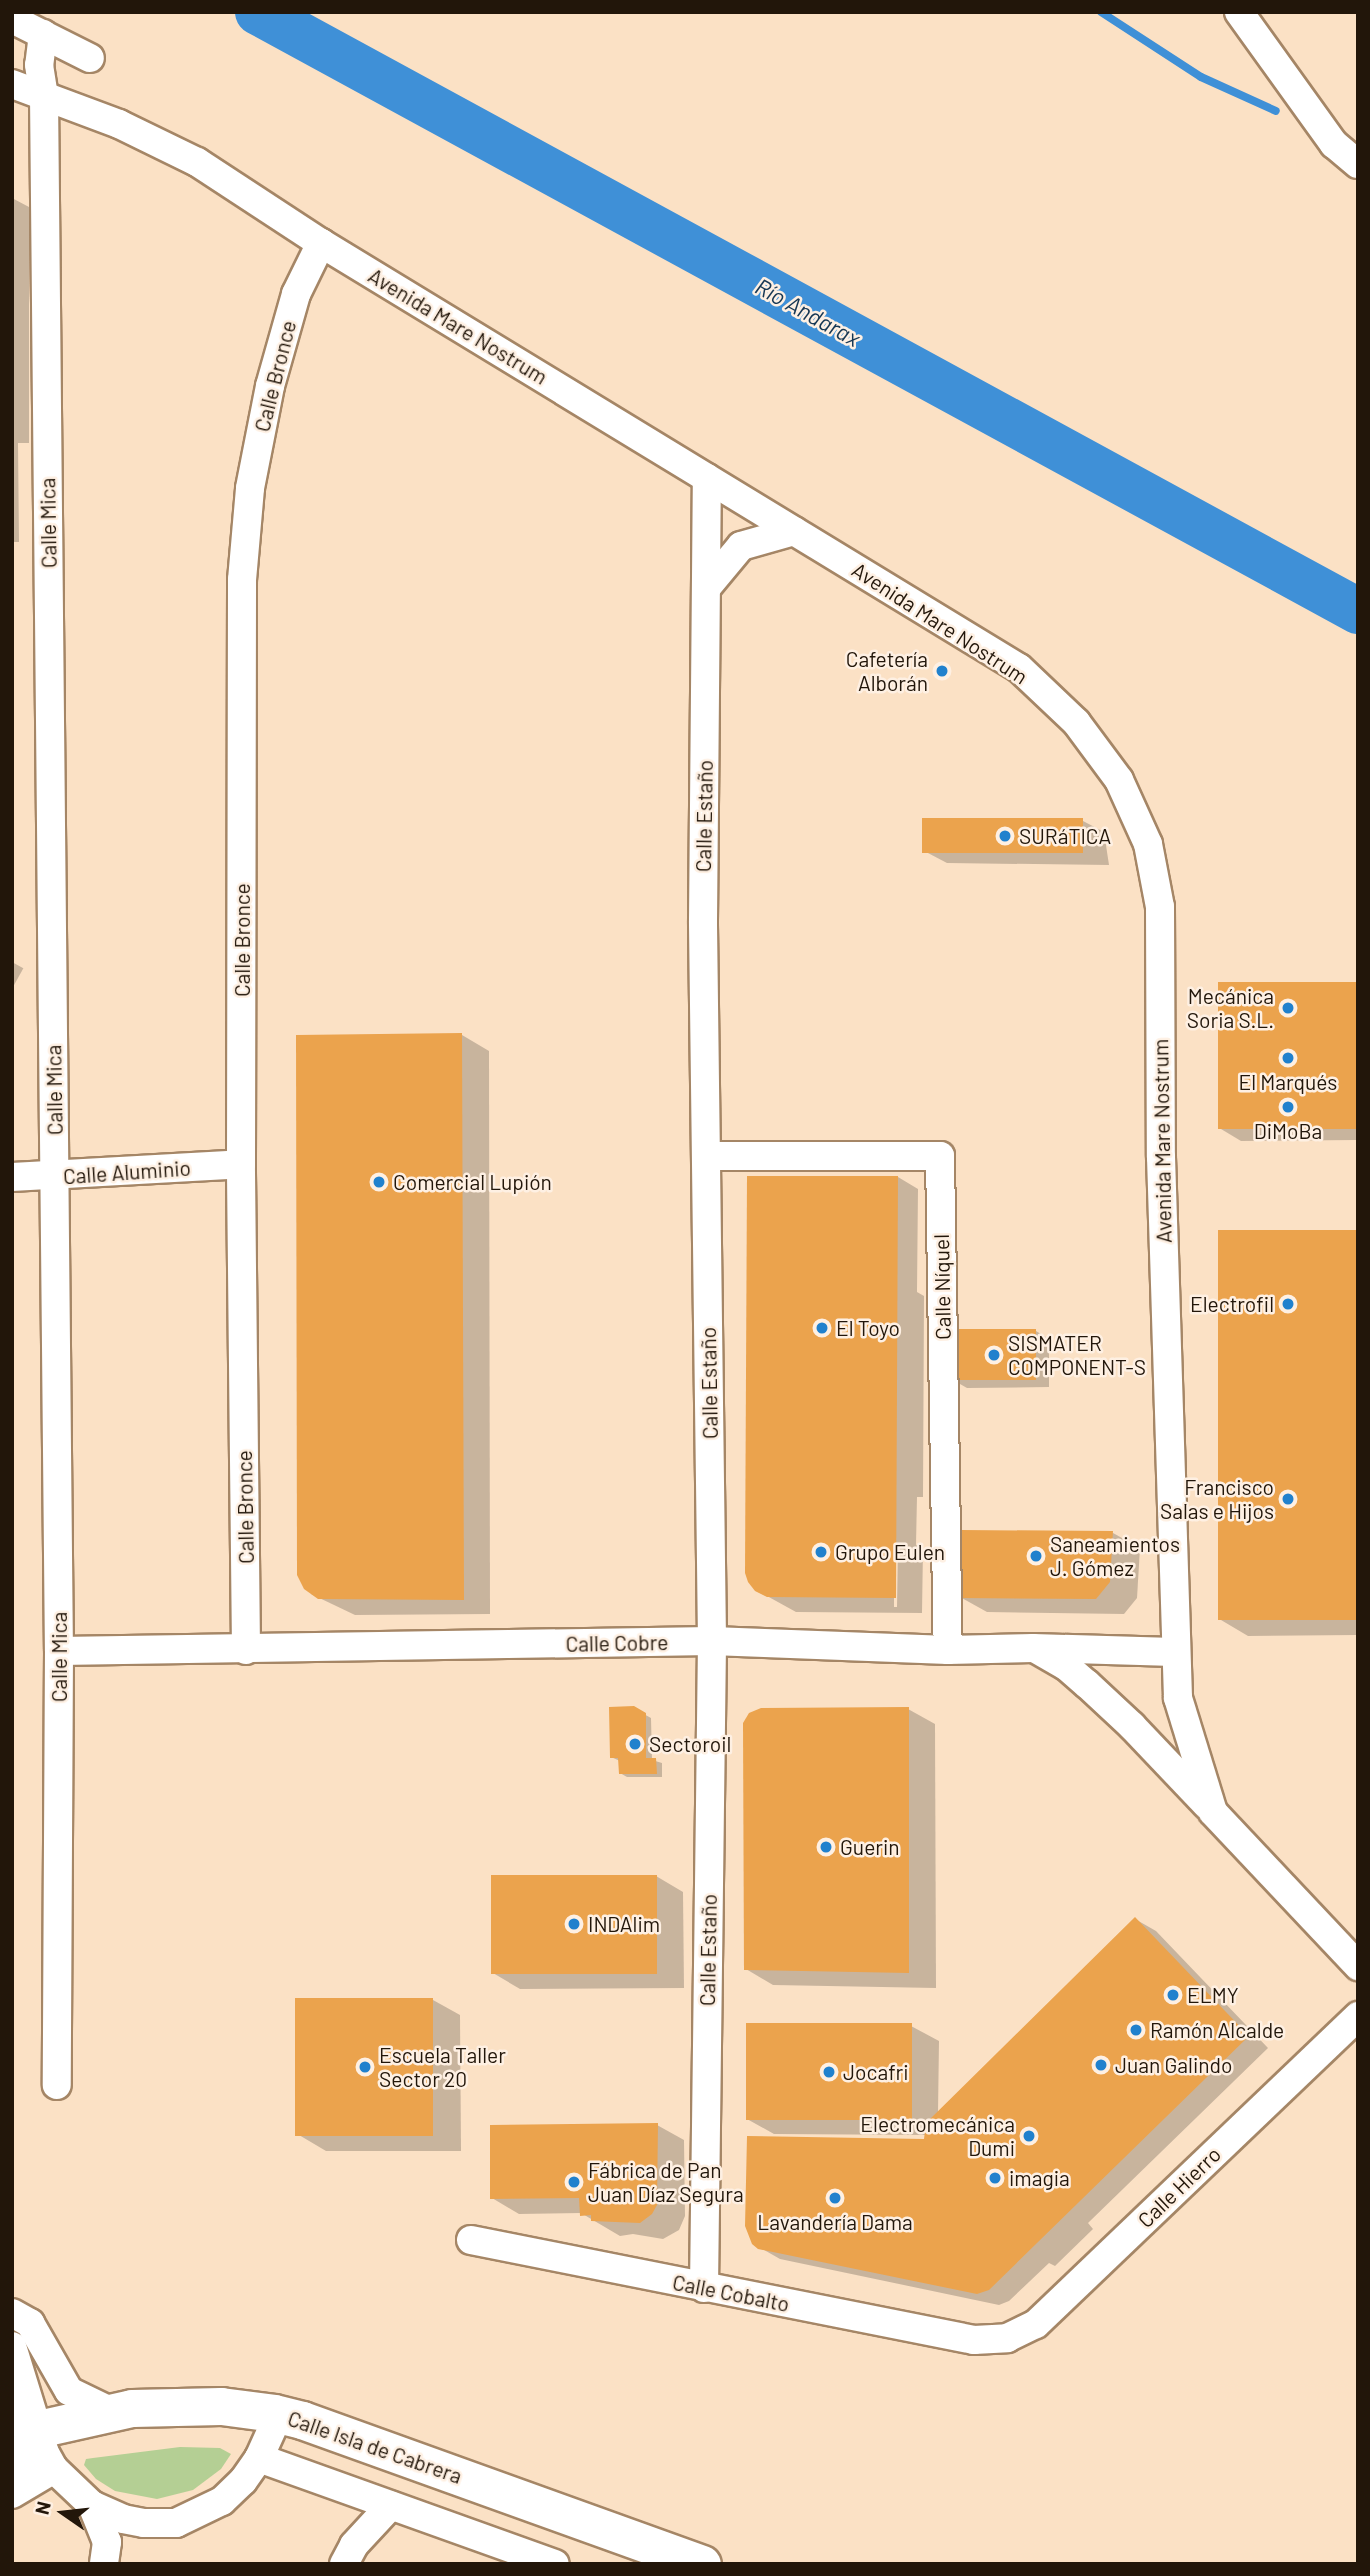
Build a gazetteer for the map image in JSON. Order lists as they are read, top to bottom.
{
  "streets": {
    "main road": ["Calle Isla de Cabrera"],
    "street": [
      "Avenida Mare Nostrum",
      "Calle Bronce",
      "Calle Mica",
      "Calle Estaño",
      "Calle Aluminio",
      "Calle Níquel",
      "Calle Cobre",
      "Calle Hierro",
      "Calle Cobalto"
    ]
  },
  "crossings": [
    ["Avenida Mare Nostrum", "Calle Bronce"],
    ["Avenida Mare Nostrum", "Calle Mica"],
    ["Avenida Mare Nostrum", "Calle Estaño"],
    ["Avenida Mare Nostrum", "Calle Cobre"],
    ["Calle Bronce", "Calle Aluminio"],
    ["Calle Bronce", "Calle Cobre"],
    ["Calle Mica", "Calle Aluminio"],
    ["Calle Mica", "Calle Cobre"],
    ["Calle Estaño", "Calle Níquel"],
    ["Calle Estaño", "Calle Cobre"],
    ["Calle Estaño", "Calle Cobalto"],
    ["Calle Níquel", "Calle Cobre"],
    ["Calle Hierro", "Calle Cobalto"]
  ],
  "water": ["Río Andarax"],
  "places": [
    "Cafetería Alborán",
    "SURáTICA",
    "Mecánica Soria S.L.",
    "El Marqués",
    "DiMoBa",
    "Comercial Lupión",
    "Electrofil",
    "El Toyo",
    "SISMATER COMPONENT-S",
    "Francisco Salas e Hijos",
    "Grupo Eulen",
    "Saneamientos J. Gómez",
    "Sectoroil",
    "Guerin",
    "INDAlim",
    "ELMY",
    "Ramón Alcalde",
    "Juan Galindo",
    "Escuela Taller Sector 20",
    "Jocafri",
    "Electromecánica Dumi",
    "imagia",
    "Fábrica de Pan Juan Díaz Segura",
    "Lavandería Dama"
  ],
  "north": "left"
}
